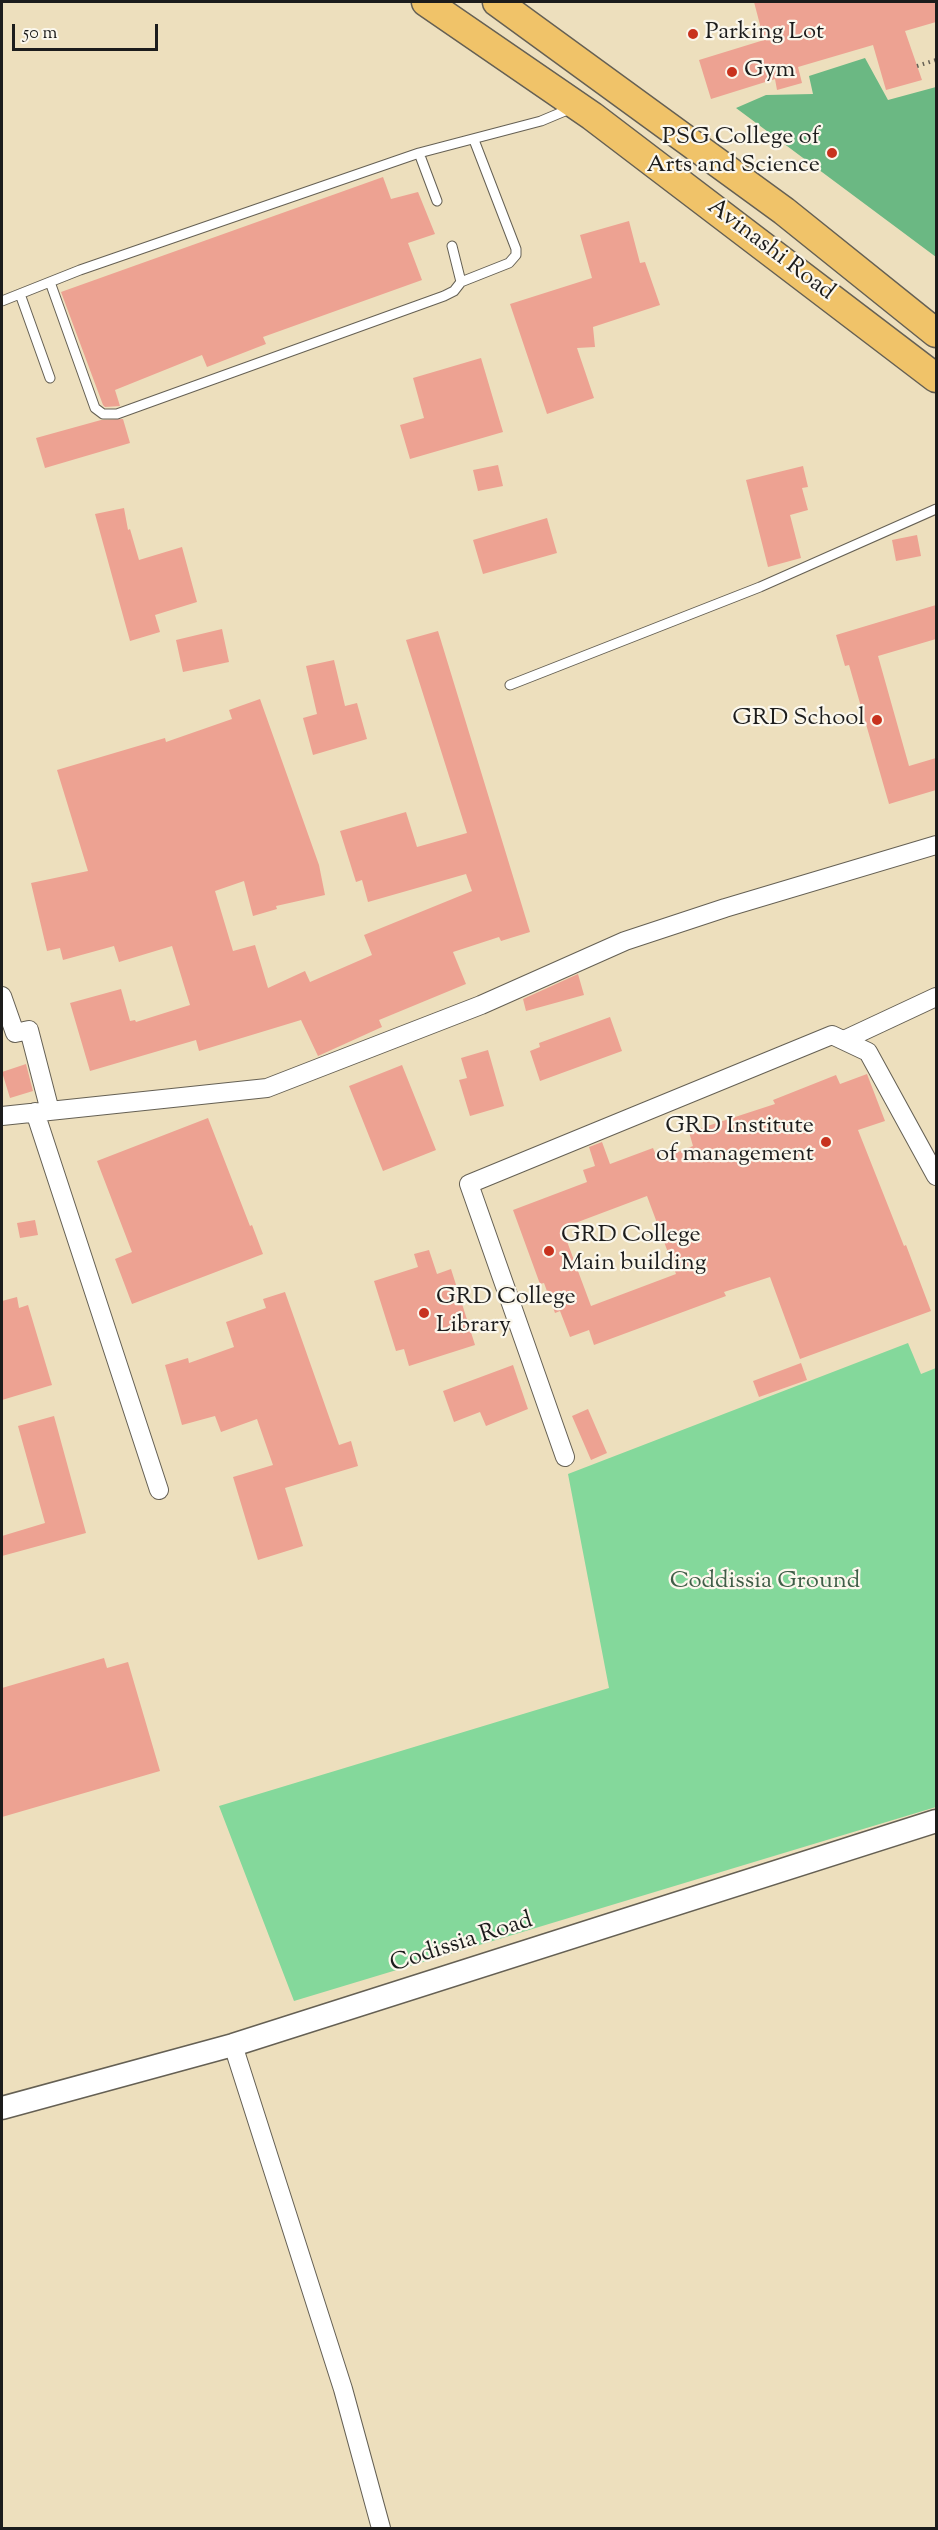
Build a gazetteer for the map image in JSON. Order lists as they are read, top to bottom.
{
  "streets": {
    "main road": ["Avinashi Road"],
    "street": ["Codissia Road"]
  },
  "parks": ["Coddissia Ground"],
  "places": [
    "Parking Lot",
    "Gym",
    "PSG College of Arts and Science",
    "GRD School",
    "GRD Institute of management",
    "GRD College Main building",
    "GRD College Library"
  ],
  "scale_bar": "50 m"
}
